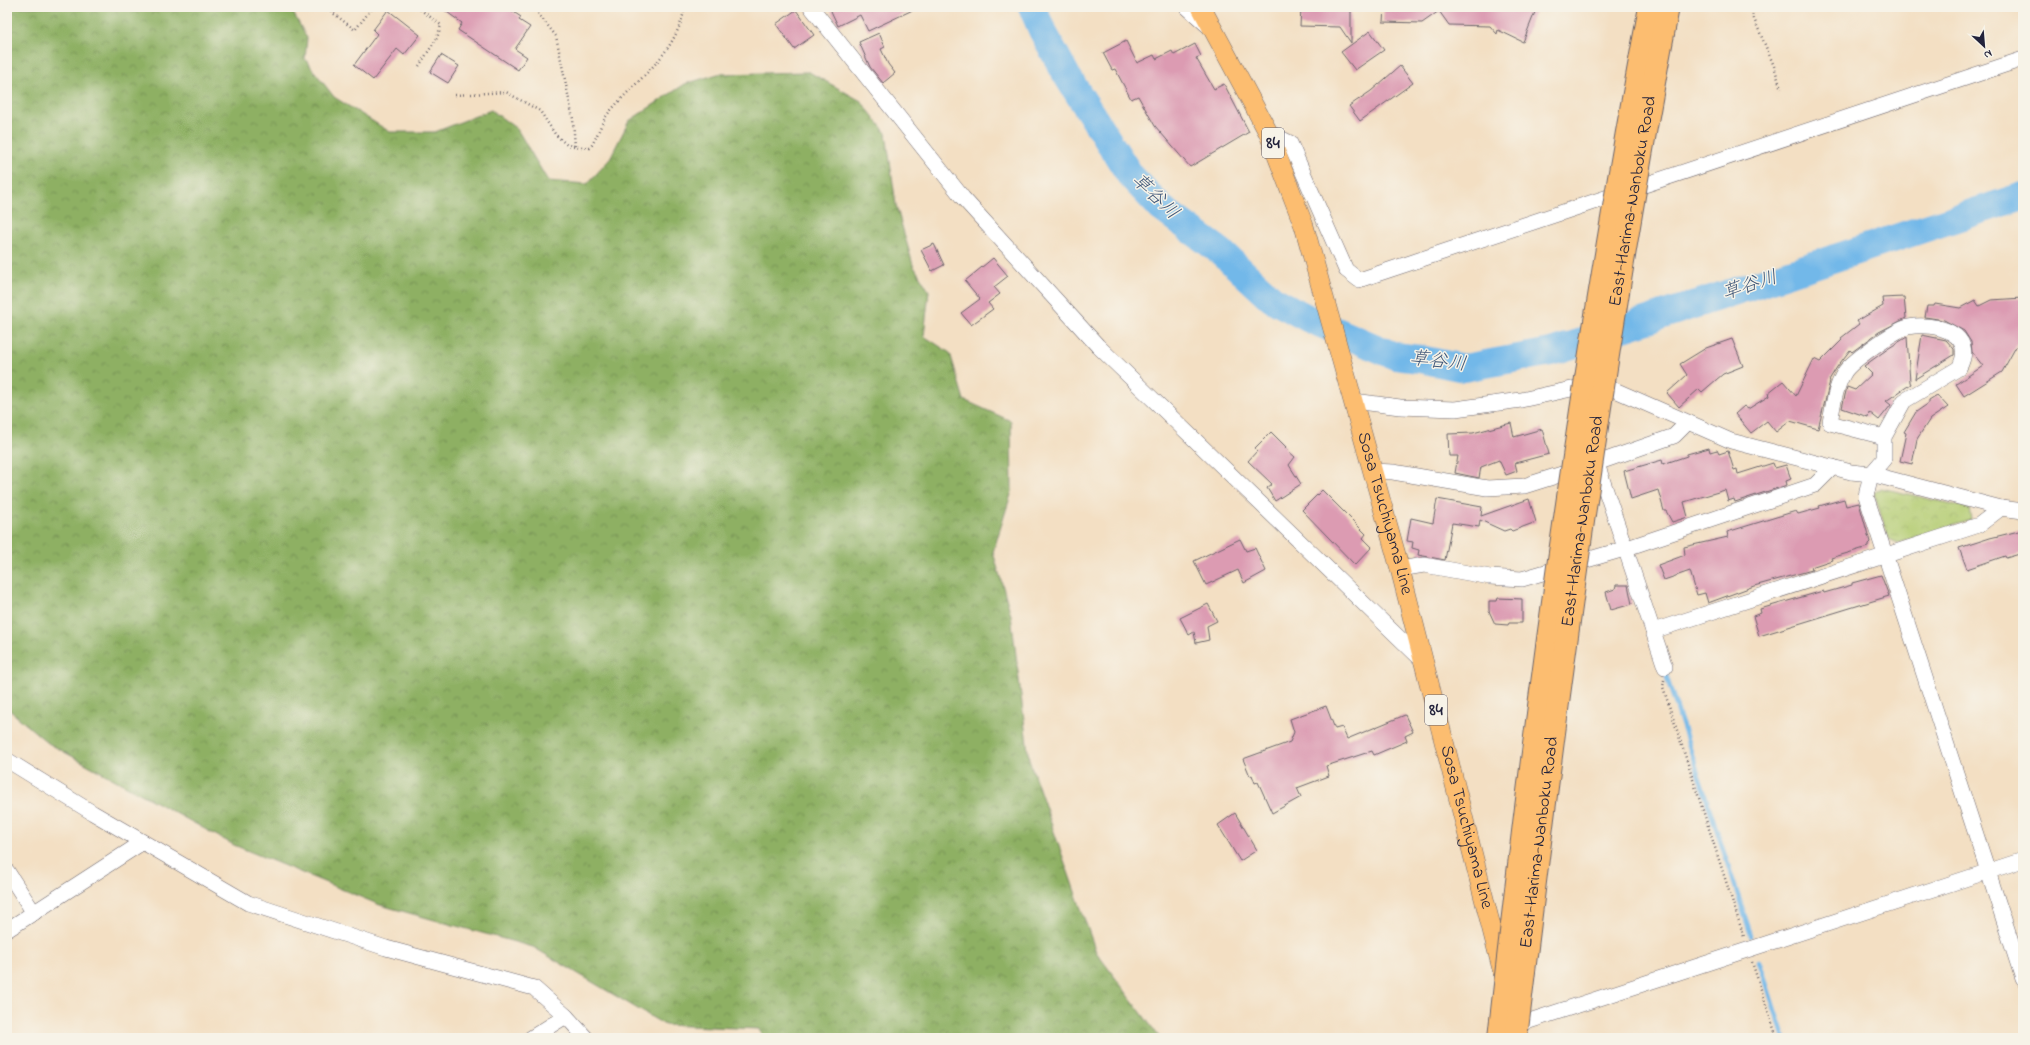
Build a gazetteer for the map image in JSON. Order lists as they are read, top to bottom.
{
  "streets": {
    "highway": ["East-Harima-Nanboku Road"],
    "main road": ["84", "Sosa Tsuchiyama Line"]
  },
  "crossings": [
    ["East-Harima-Nanboku Road", "Sosa Tsuchiyama Line"]
  ],
  "water": ["草谷川"],
  "north": "bottom right"
}
